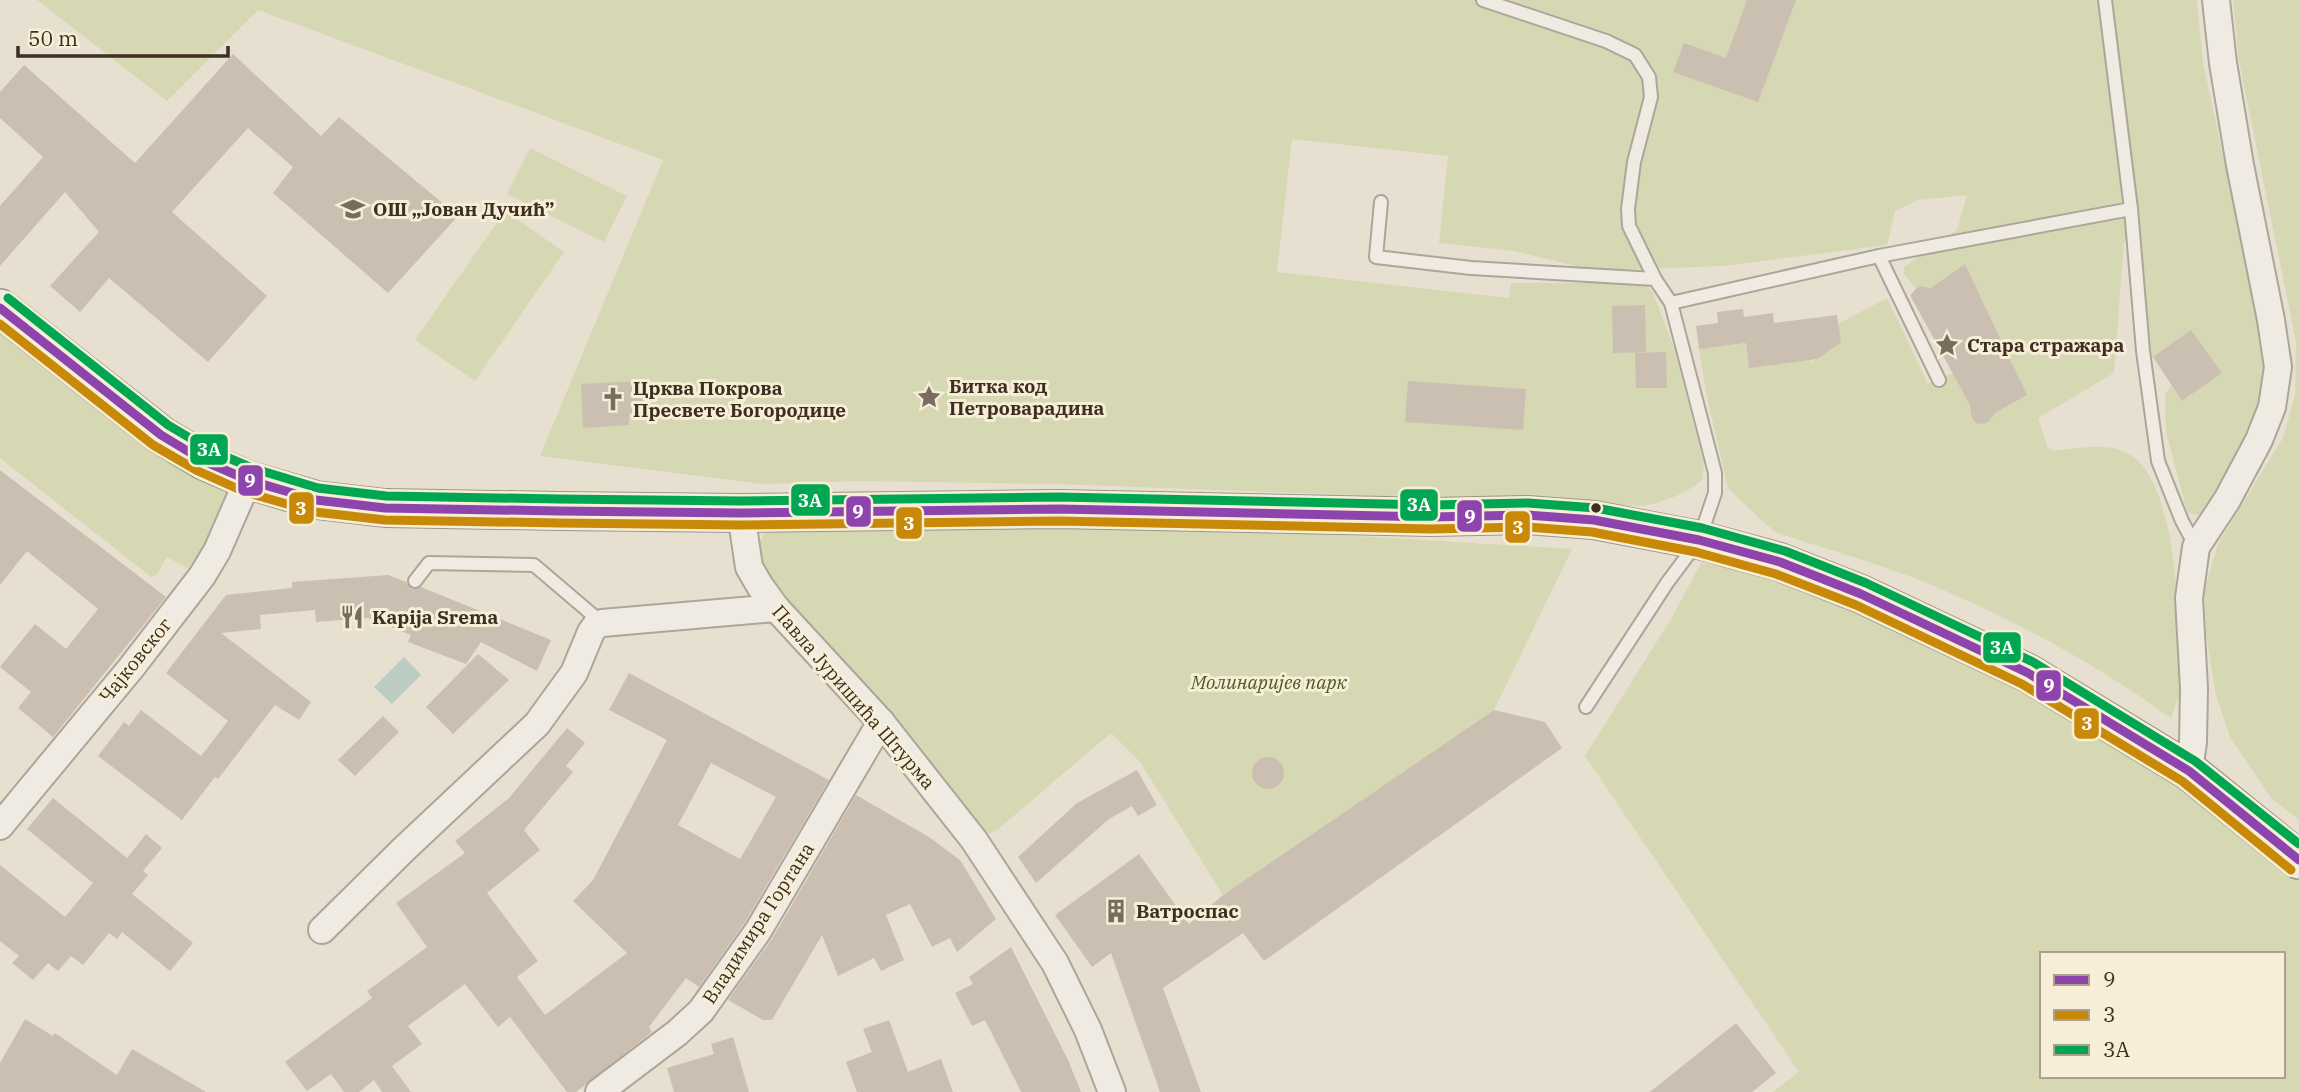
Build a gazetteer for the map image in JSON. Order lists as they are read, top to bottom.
{
  "streets": {
    "street": ["Чајковског", "Павла Јуришића Штурма", "Владимира Гортана"]
  },
  "crossings": [
    ["Павла Јуришића Штурма", "Владимира Гортана"]
  ],
  "parks": ["Молинаријев парк"],
  "places": {
    "school or university": ["ОШ „Јован Дучић”"],
    "place": ["Стара стражара", "Битка код Петроварадина"],
    "church": ["Црква Покрова Пресвете Богородице"],
    "restaurant": ["Kapija Srema"],
    "building": ["Ватроспас"]
  },
  "lines": ["transit line 3A", "transit line 9", "transit line 3"],
  "legend": ["9", "3", "3A"],
  "scale_bar": "50 m"
}
